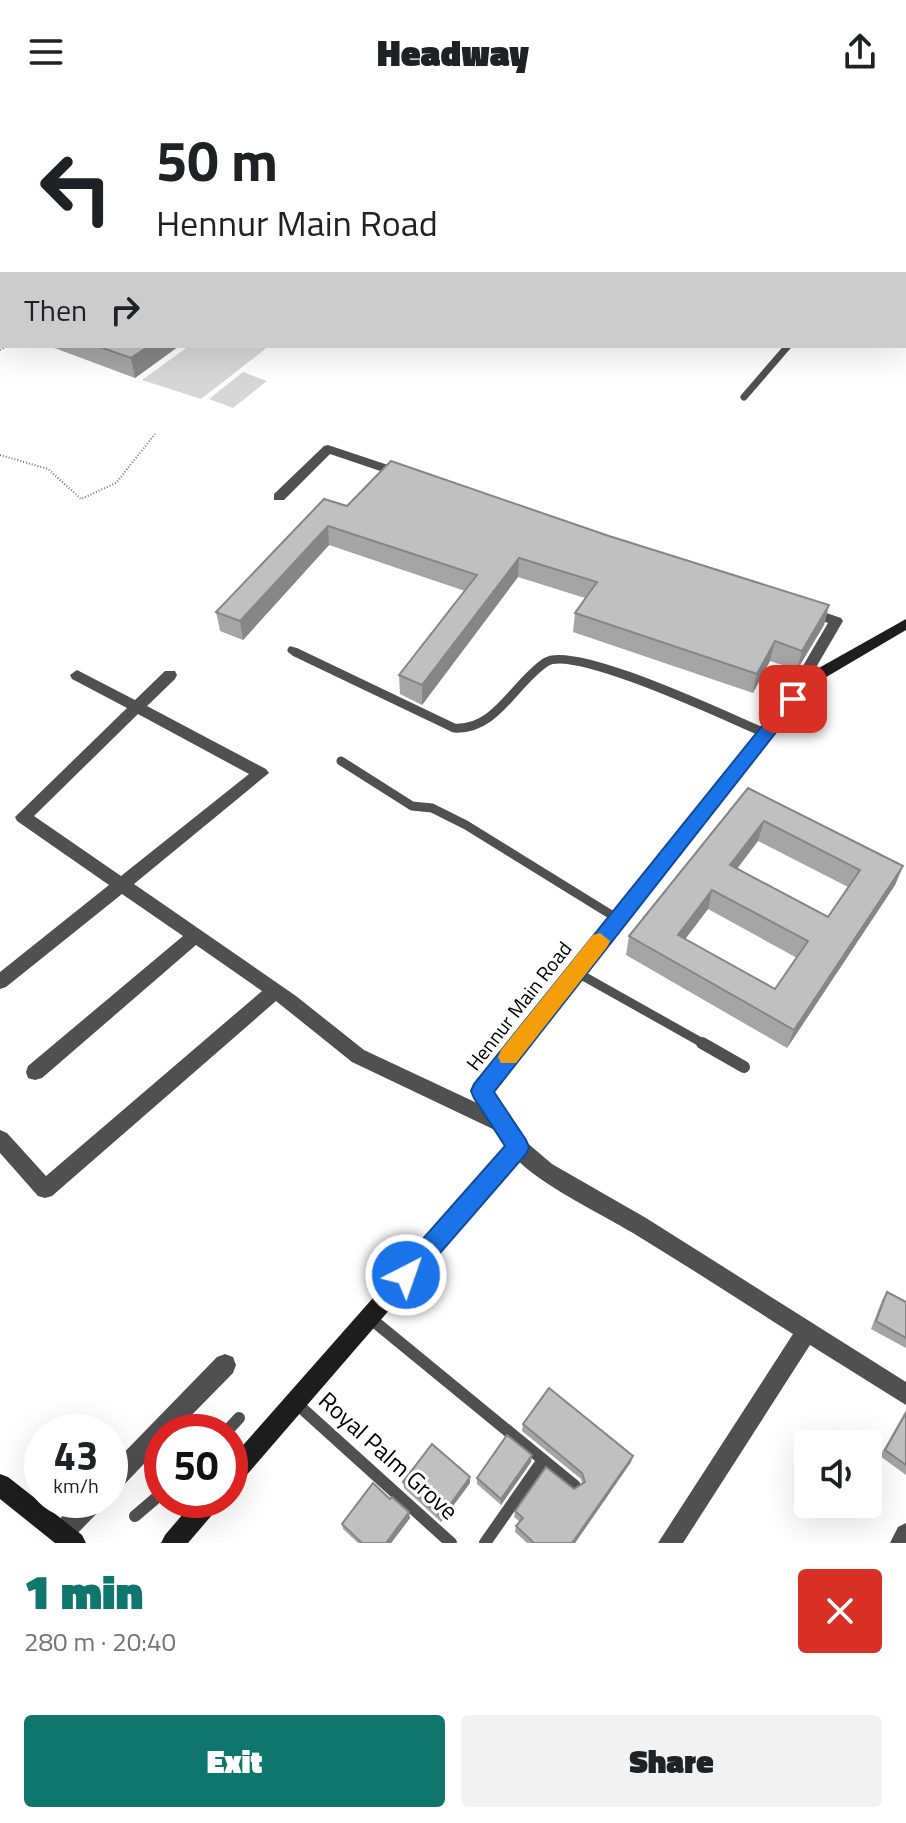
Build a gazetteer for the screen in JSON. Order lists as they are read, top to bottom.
{
  "streets": {
    "main road": ["Hennur Main Road"],
    "lane": ["Royal Palm Grove"]
  },
  "page": {
    "header": "Headway",
    "turn": ["50 m", "Hennur Main Road"],
    "then": "Then",
    "speed": "43 km/h",
    "limit": "50",
    "heading": ["1 min", "280 m · 20:40"],
    "buttons": ["Exit", "Share"]
  }
}
